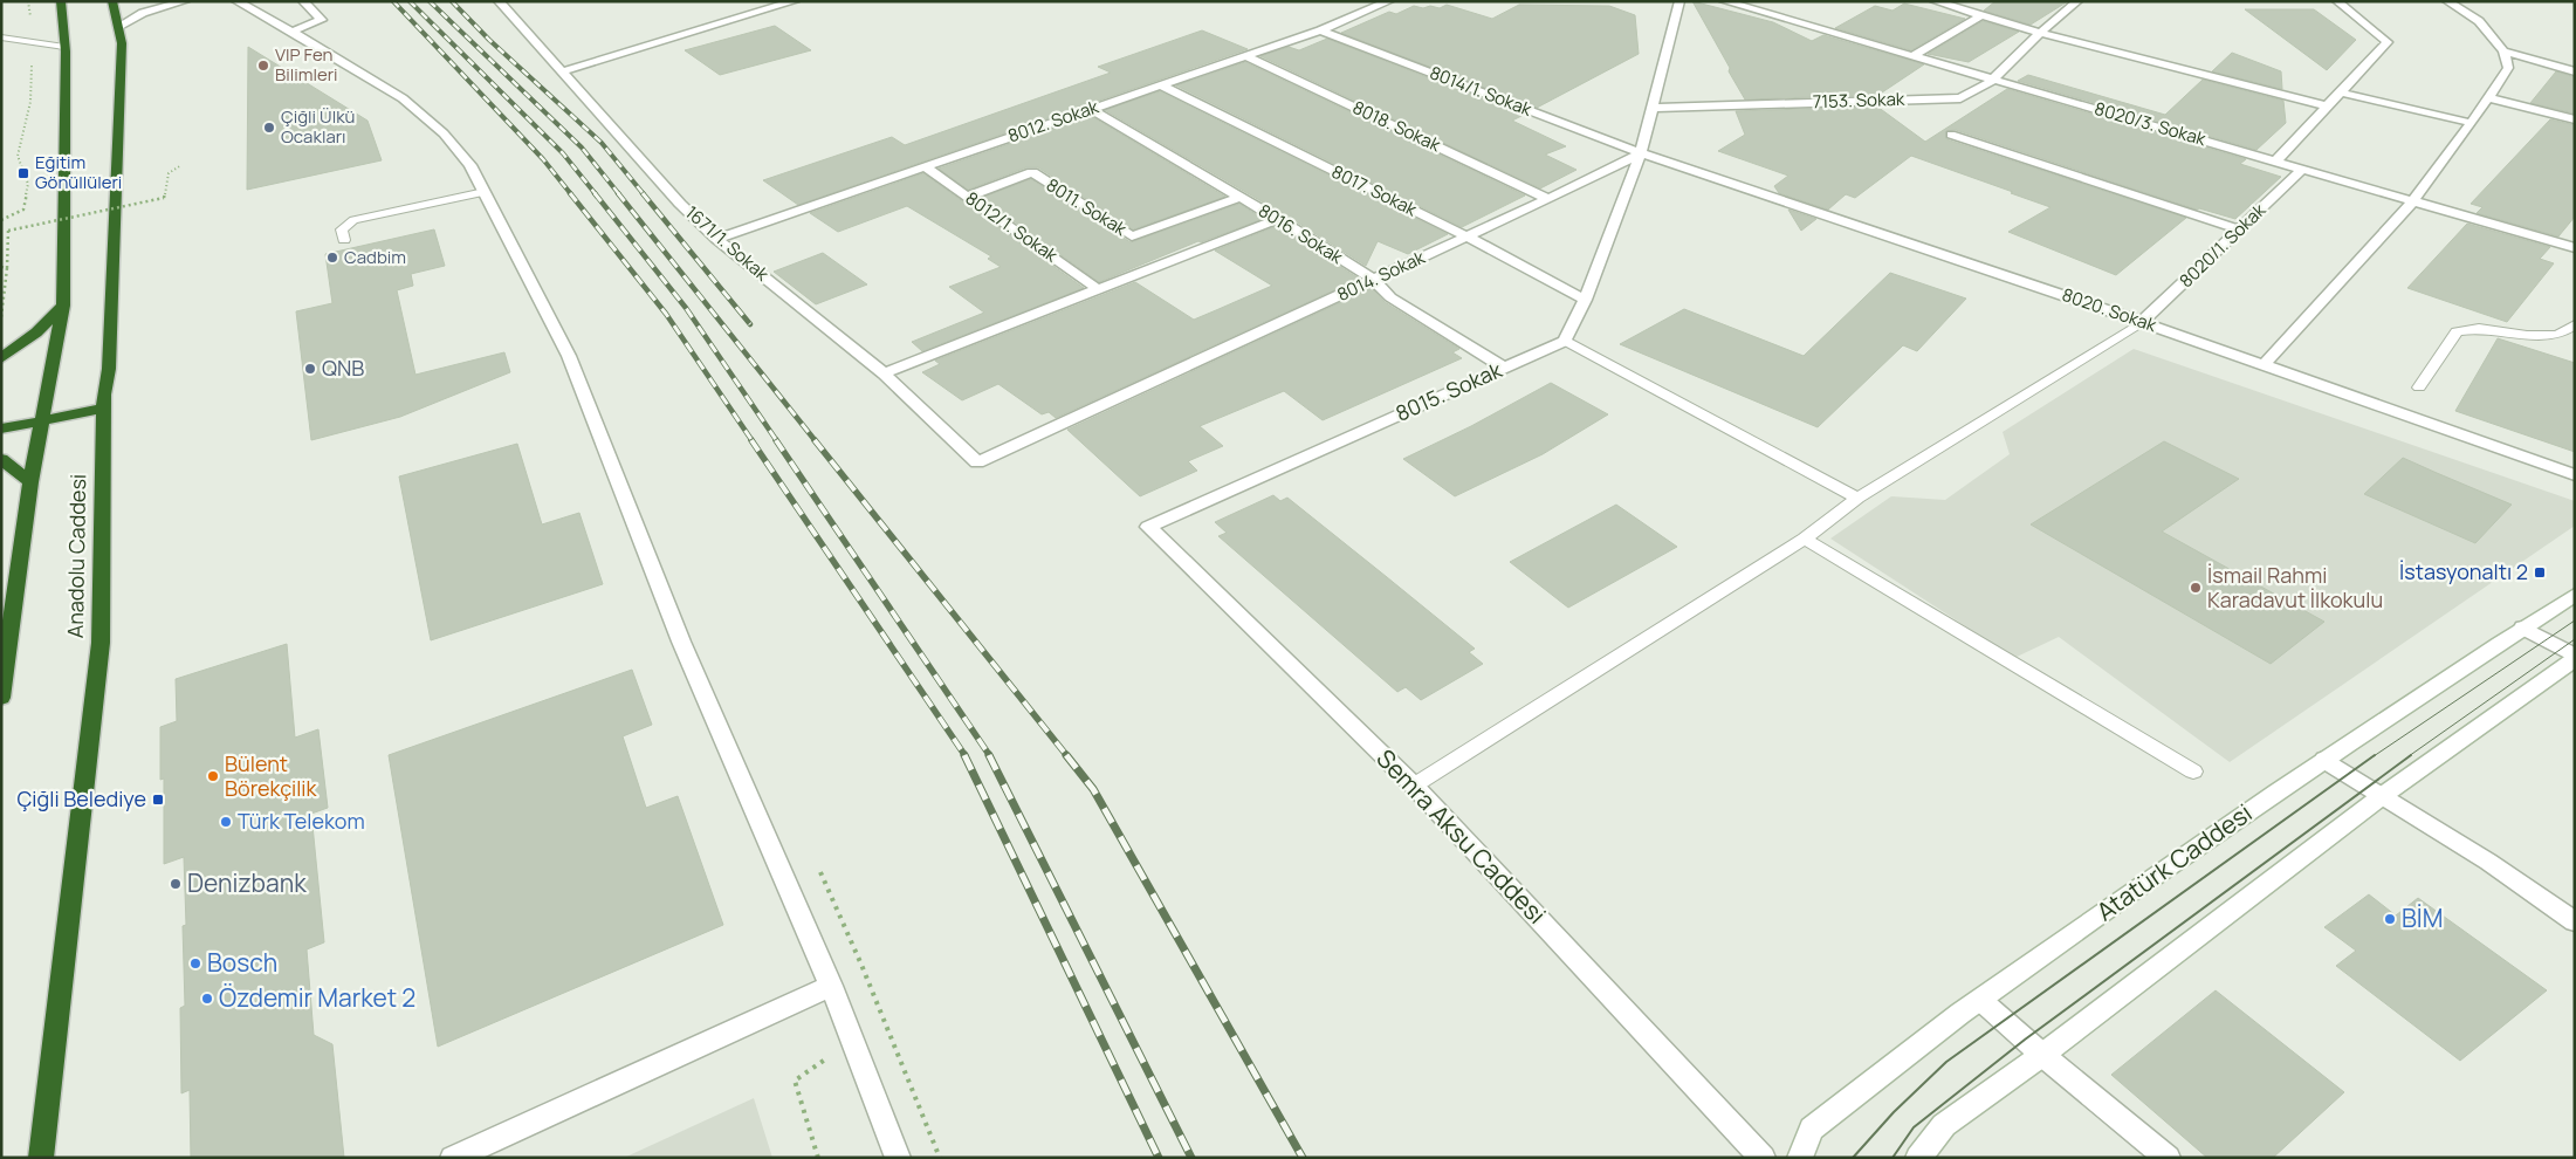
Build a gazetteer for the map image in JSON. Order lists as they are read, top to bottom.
{
  "streets": {
    "highway": ["Anadolu Caddesi"],
    "street": [
      "8014/1. Sokak",
      "7153. Sokak",
      "8012. Sokak",
      "8020/3. Sokak",
      "8018. Sokak",
      "8017. Sokak",
      "8011. Sokak",
      "8012/1. Sokak",
      "8016. Sokak",
      "1671/1. Sokak",
      "8020/1. Sokak",
      "8014. Sokak",
      "8020. Sokak",
      "8015. Sokak",
      "Semra Aksu Caddesi",
      "Atatürk Caddesi"
    ]
  },
  "crossings": [
    ["8014/1. Sokak", "8012. Sokak"],
    ["8014/1. Sokak", "8014. Sokak"],
    ["8014/1. Sokak", "8020. Sokak"],
    ["7153. Sokak", "8020/3. Sokak"],
    ["8012. Sokak", "8018. Sokak"],
    ["8012. Sokak", "8017. Sokak"],
    ["8012. Sokak", "8012/1. Sokak"],
    ["8012. Sokak", "8016. Sokak"],
    ["8012. Sokak", "1671/1. Sokak"],
    ["8020/3. Sokak", "8020/1. Sokak"],
    ["8018. Sokak", "8014. Sokak"],
    ["8017. Sokak", "8014. Sokak"],
    ["8011. Sokak", "8012/1. Sokak"],
    ["8011. Sokak", "8016. Sokak"],
    ["8016. Sokak", "8014. Sokak"],
    ["8016. Sokak", "8015. Sokak"],
    ["1671/1. Sokak", "8014. Sokak"],
    ["8020/1. Sokak", "8020. Sokak"],
    ["8014. Sokak", "8020. Sokak"],
    ["8015. Sokak", "Semra Aksu Caddesi"]
  ],
  "places": {
    "other": [
      "VIP Fen Bilimleri",
      "Çiğli Ülkü Ocakları",
      "Cadbim",
      "QNB",
      "İsmail Rahmi Karadavut İlkokulu",
      "Bülent Börekçilik",
      "Türk Telekom",
      "Denizbank",
      "BİM",
      "Bosch",
      "Özdemir Market 2"
    ],
    "transit": ["Eğitim Gönüllüleri", "İstasyonaltı 2", "Çiğli Belediye"]
  }
}
